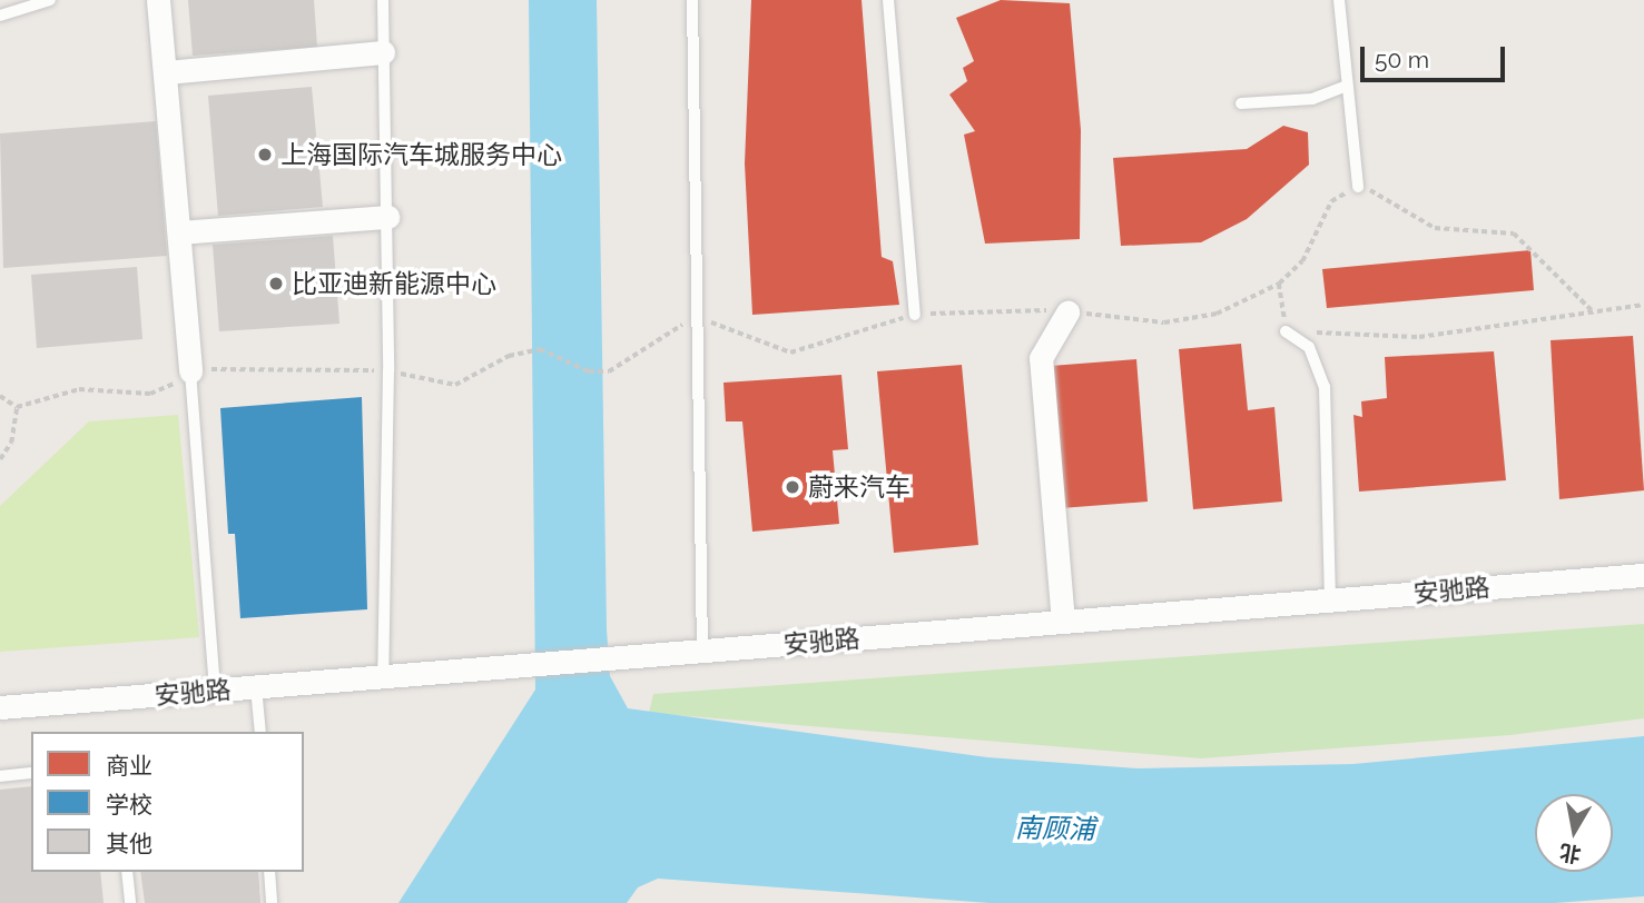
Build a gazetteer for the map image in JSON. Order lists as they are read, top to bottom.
{
  "streets": {
    "street": ["安驰路"]
  },
  "water": ["南顾浦"],
  "places": ["上海国际汽车城服务中心", "比亚迪新能源中心", "蔚来汽车"],
  "legend": ["商业", "学校", "其他"],
  "scale_bar": "50 m",
  "north": "bottom"
}
